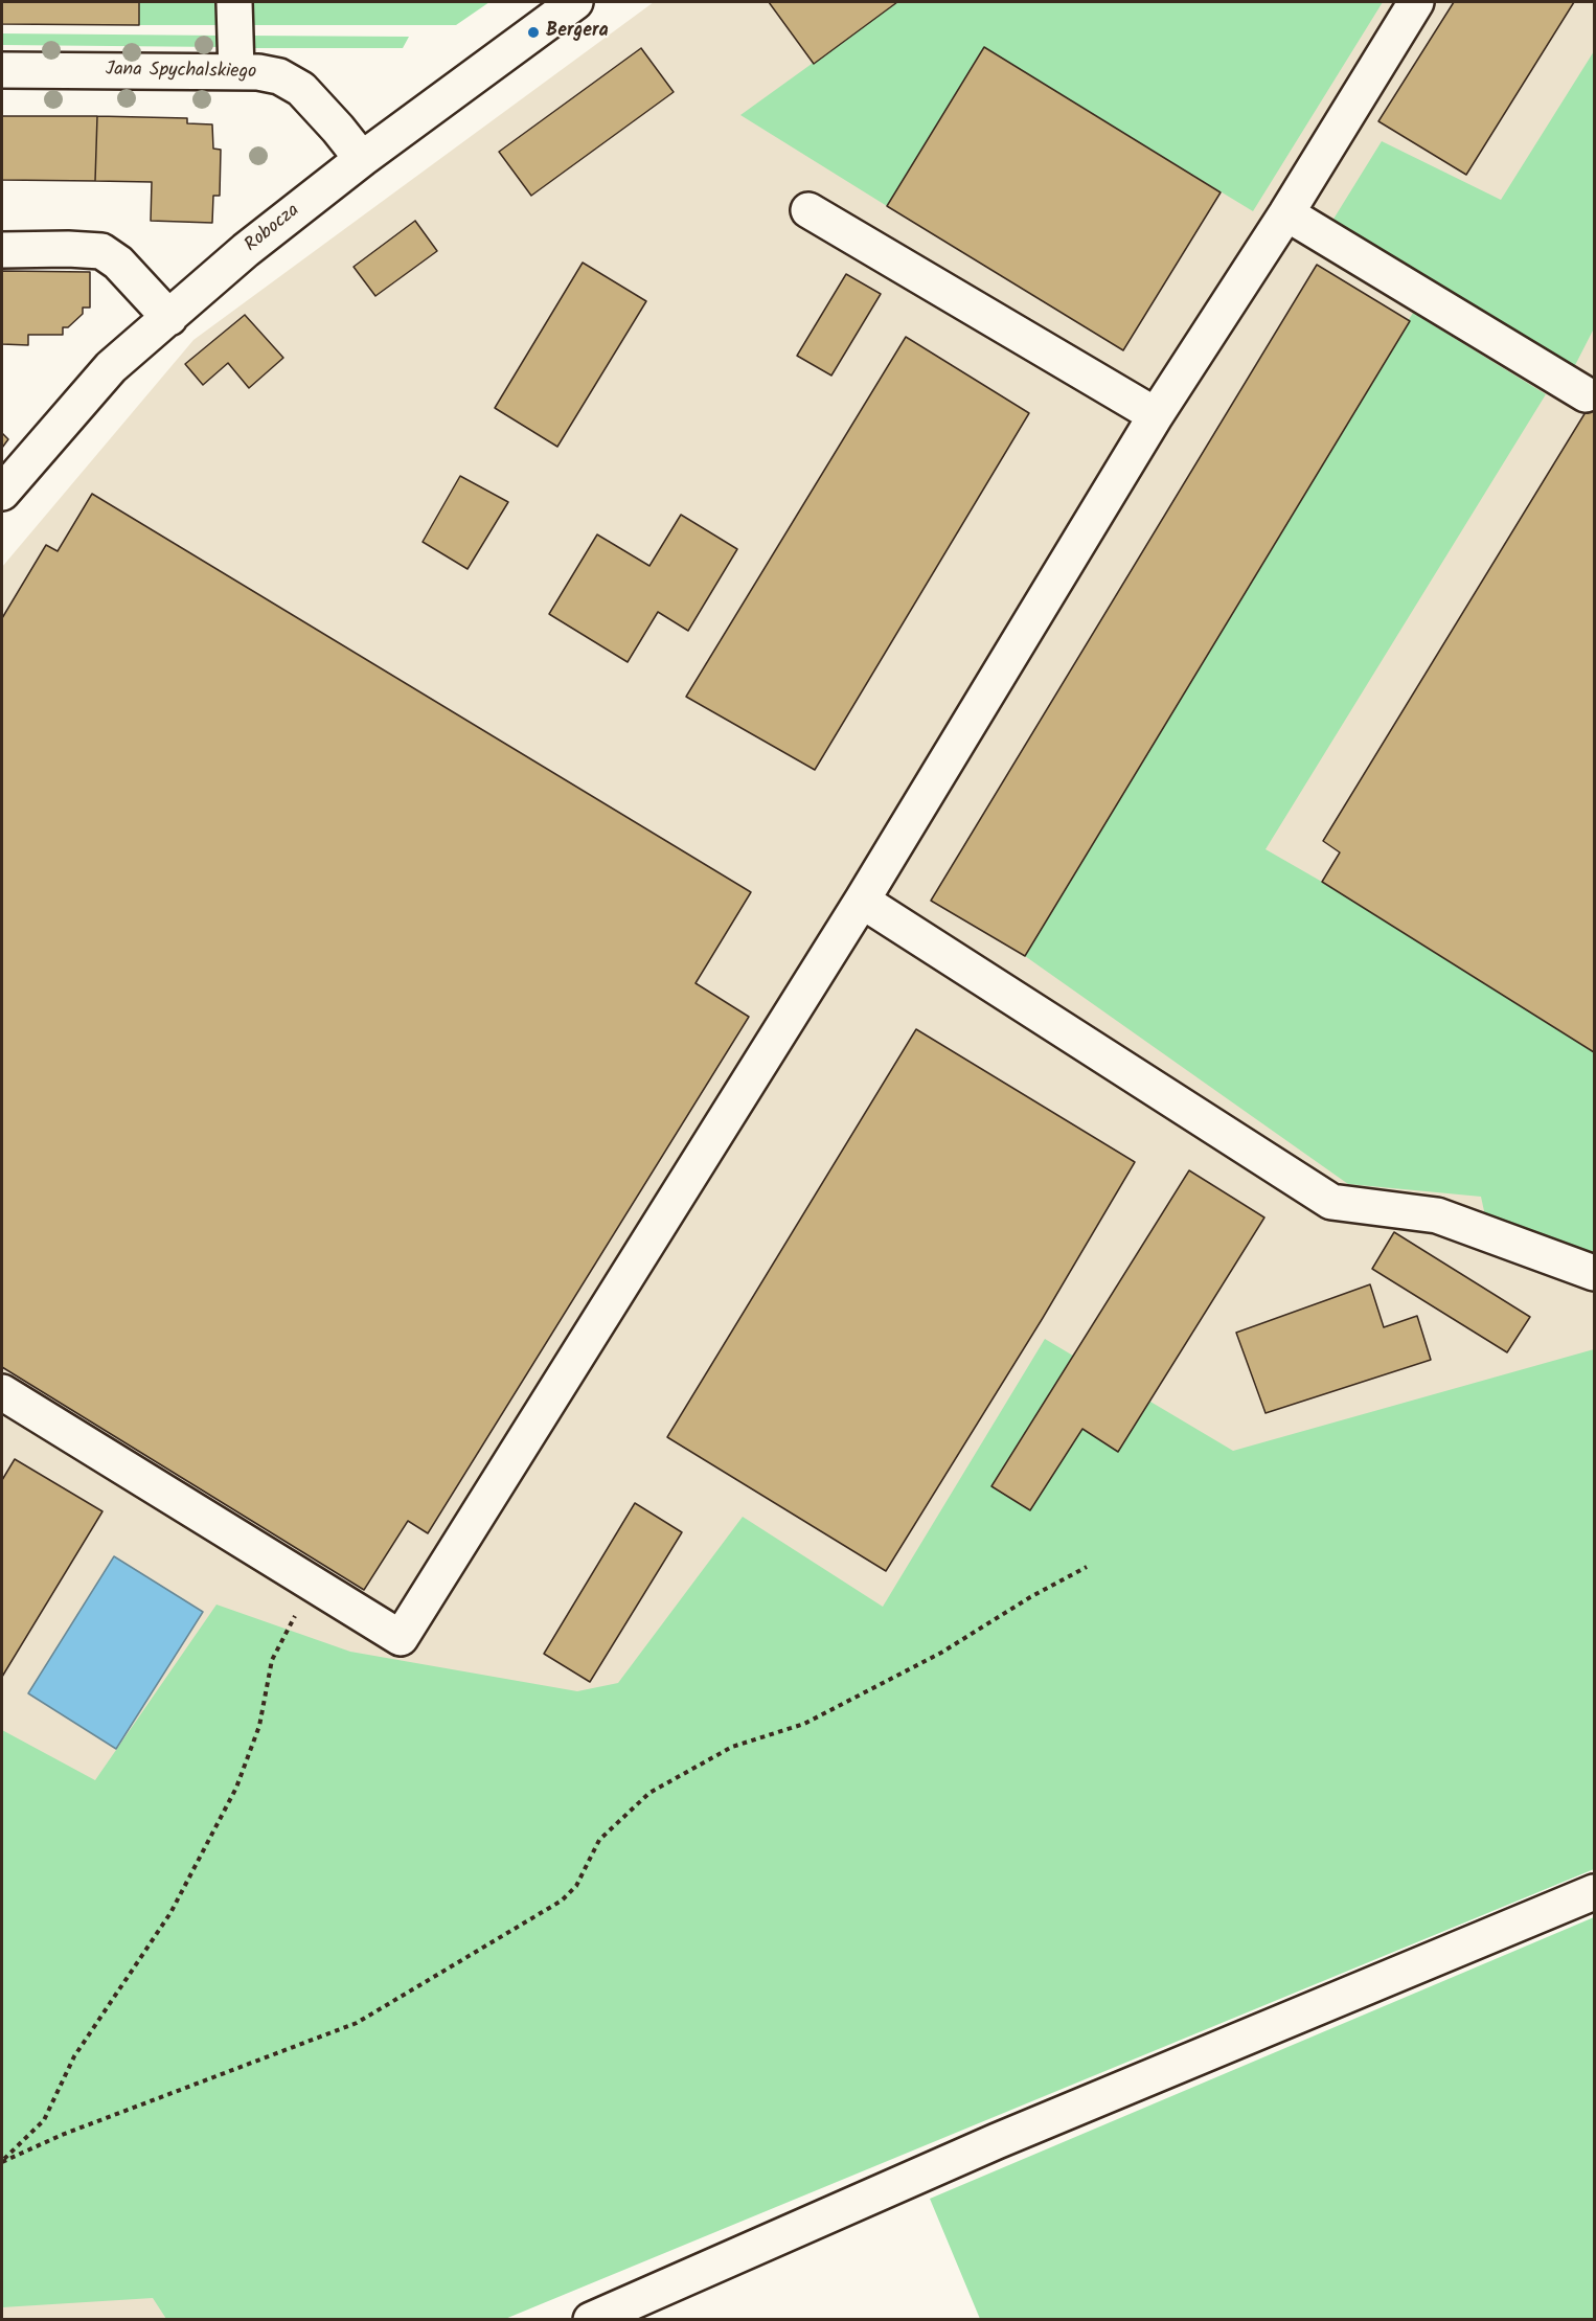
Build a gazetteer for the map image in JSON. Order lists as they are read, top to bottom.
{
  "streets": {
    "street": ["Jana Spychalskiego", "Robocza"]
  },
  "crossings": [
    ["Jana Spychalskiego", "Robocza"]
  ],
  "places": ["Bergera"]
}
